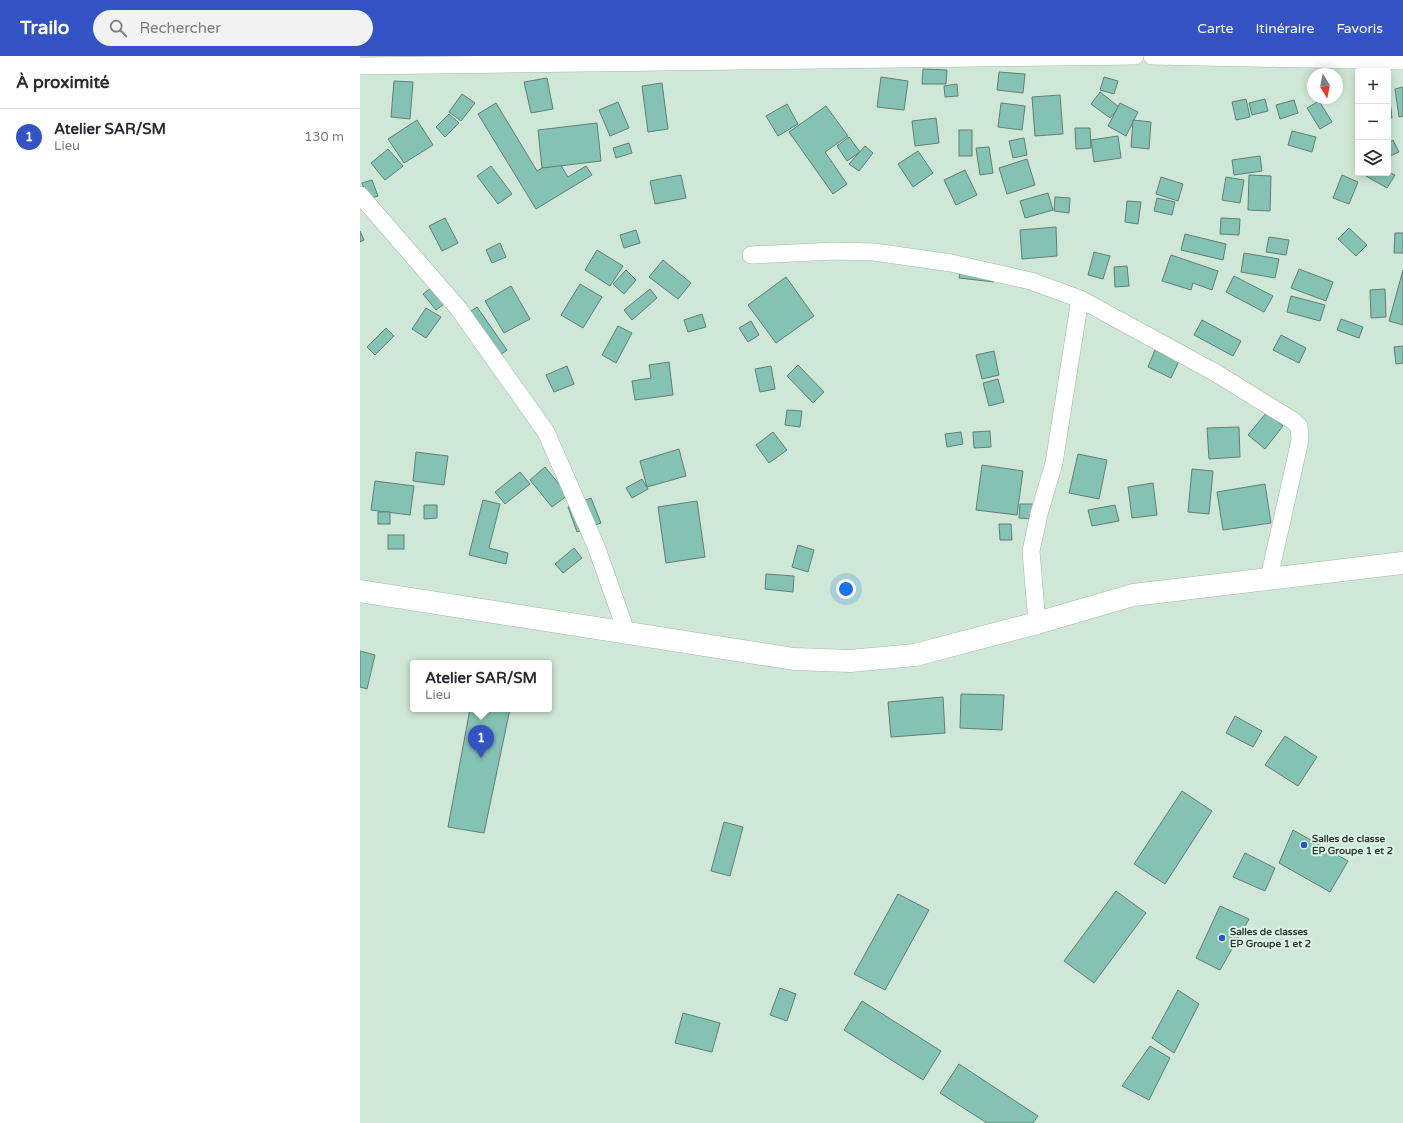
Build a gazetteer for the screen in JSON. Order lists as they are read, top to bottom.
{
  "places": ["Salles de classe EP Groupe 1 et 2", "Salles de classes EP Groupe 1 et 2"],
  "north": "bottom",
  "page": {
    "header": "Trailo",
    "search": "Rechercher",
    "nav": ["Carte", "Itinéraire", "Favoris"],
    "heading": "À proximité",
    "map_buttons": ["+", "−"],
    "list": [
      {
        "mark": "1",
        "name": "Atelier SAR/SM",
        "note": "Lieu",
        "value": "130 m"
      }
    ],
    "popup": ["Atelier SAR/SM", "Lieu"],
    "pins": "1"
  }
}
